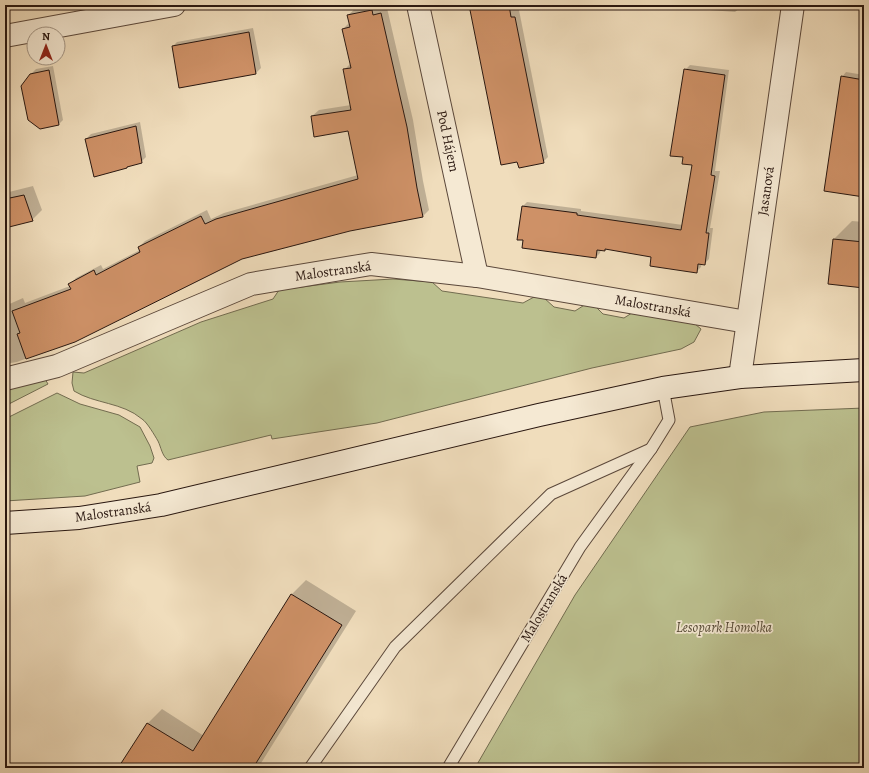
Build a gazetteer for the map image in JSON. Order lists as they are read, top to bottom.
{
  "streets": {
    "street": ["Pod Hájem", "Jasanová", "Malostranská"]
  },
  "crossings": [
    ["Pod Hájem", "Malostranská"],
    ["Jasanová", "Malostranská"]
  ],
  "parks": ["Lesopark Homolka"],
  "north": "top"
}
